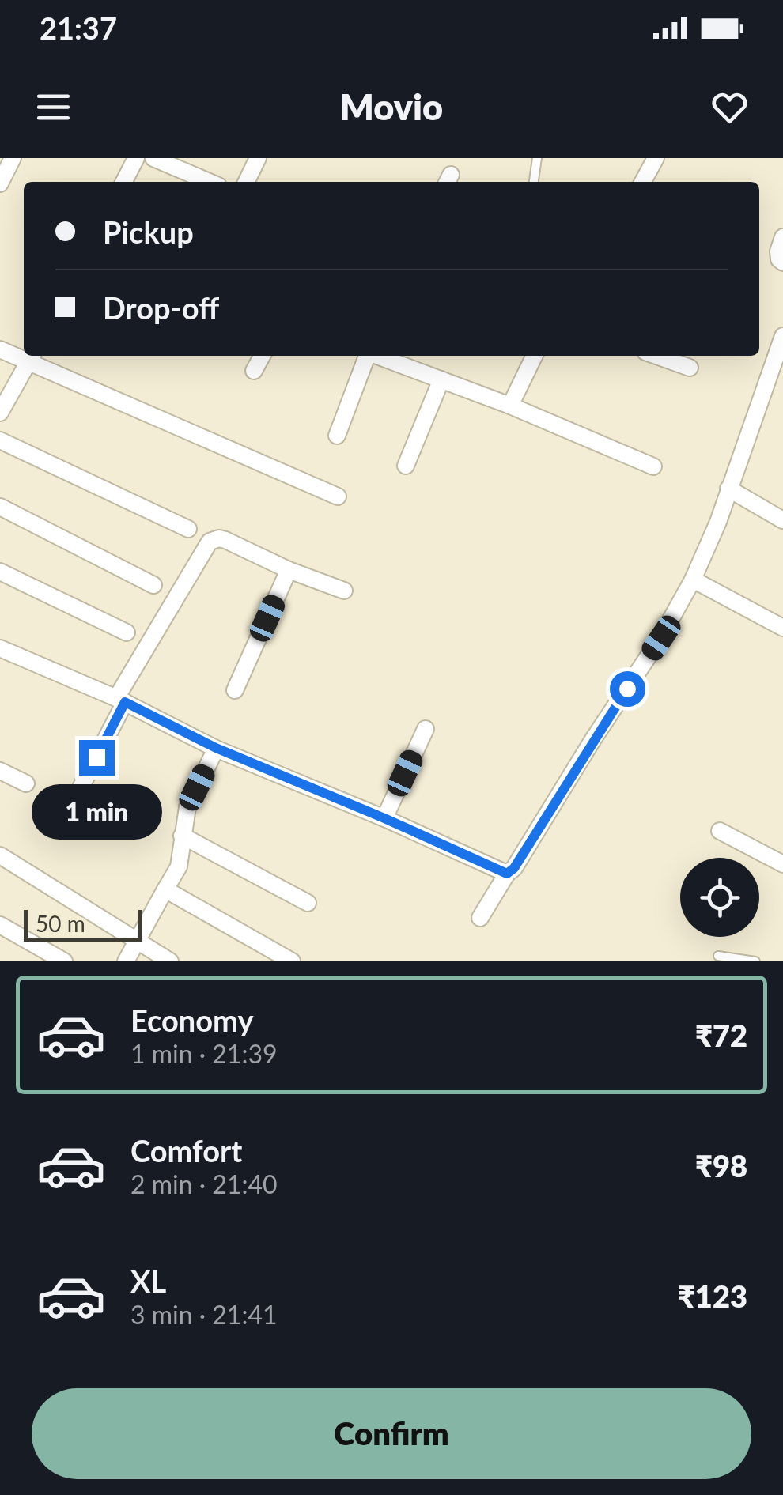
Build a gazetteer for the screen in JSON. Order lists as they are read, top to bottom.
{
  "scale_bar": "50 m",
  "page": {
    "status": "21:37",
    "header": "Movio",
    "banner": ["Pickup", "Drop-off"],
    "bubble": "1 min",
    "scale": "50 m",
    "list": [
      {
        "name": "Economy",
        "note": "1 min · 21:39",
        "value": "₹72"
      },
      {
        "name": "Comfort",
        "note": "2 min · 21:40",
        "value": "₹98"
      },
      {
        "name": "XL",
        "note": "3 min · 21:41",
        "value": "₹123"
      }
    ],
    "buttons": "Confirm"
  }
}
